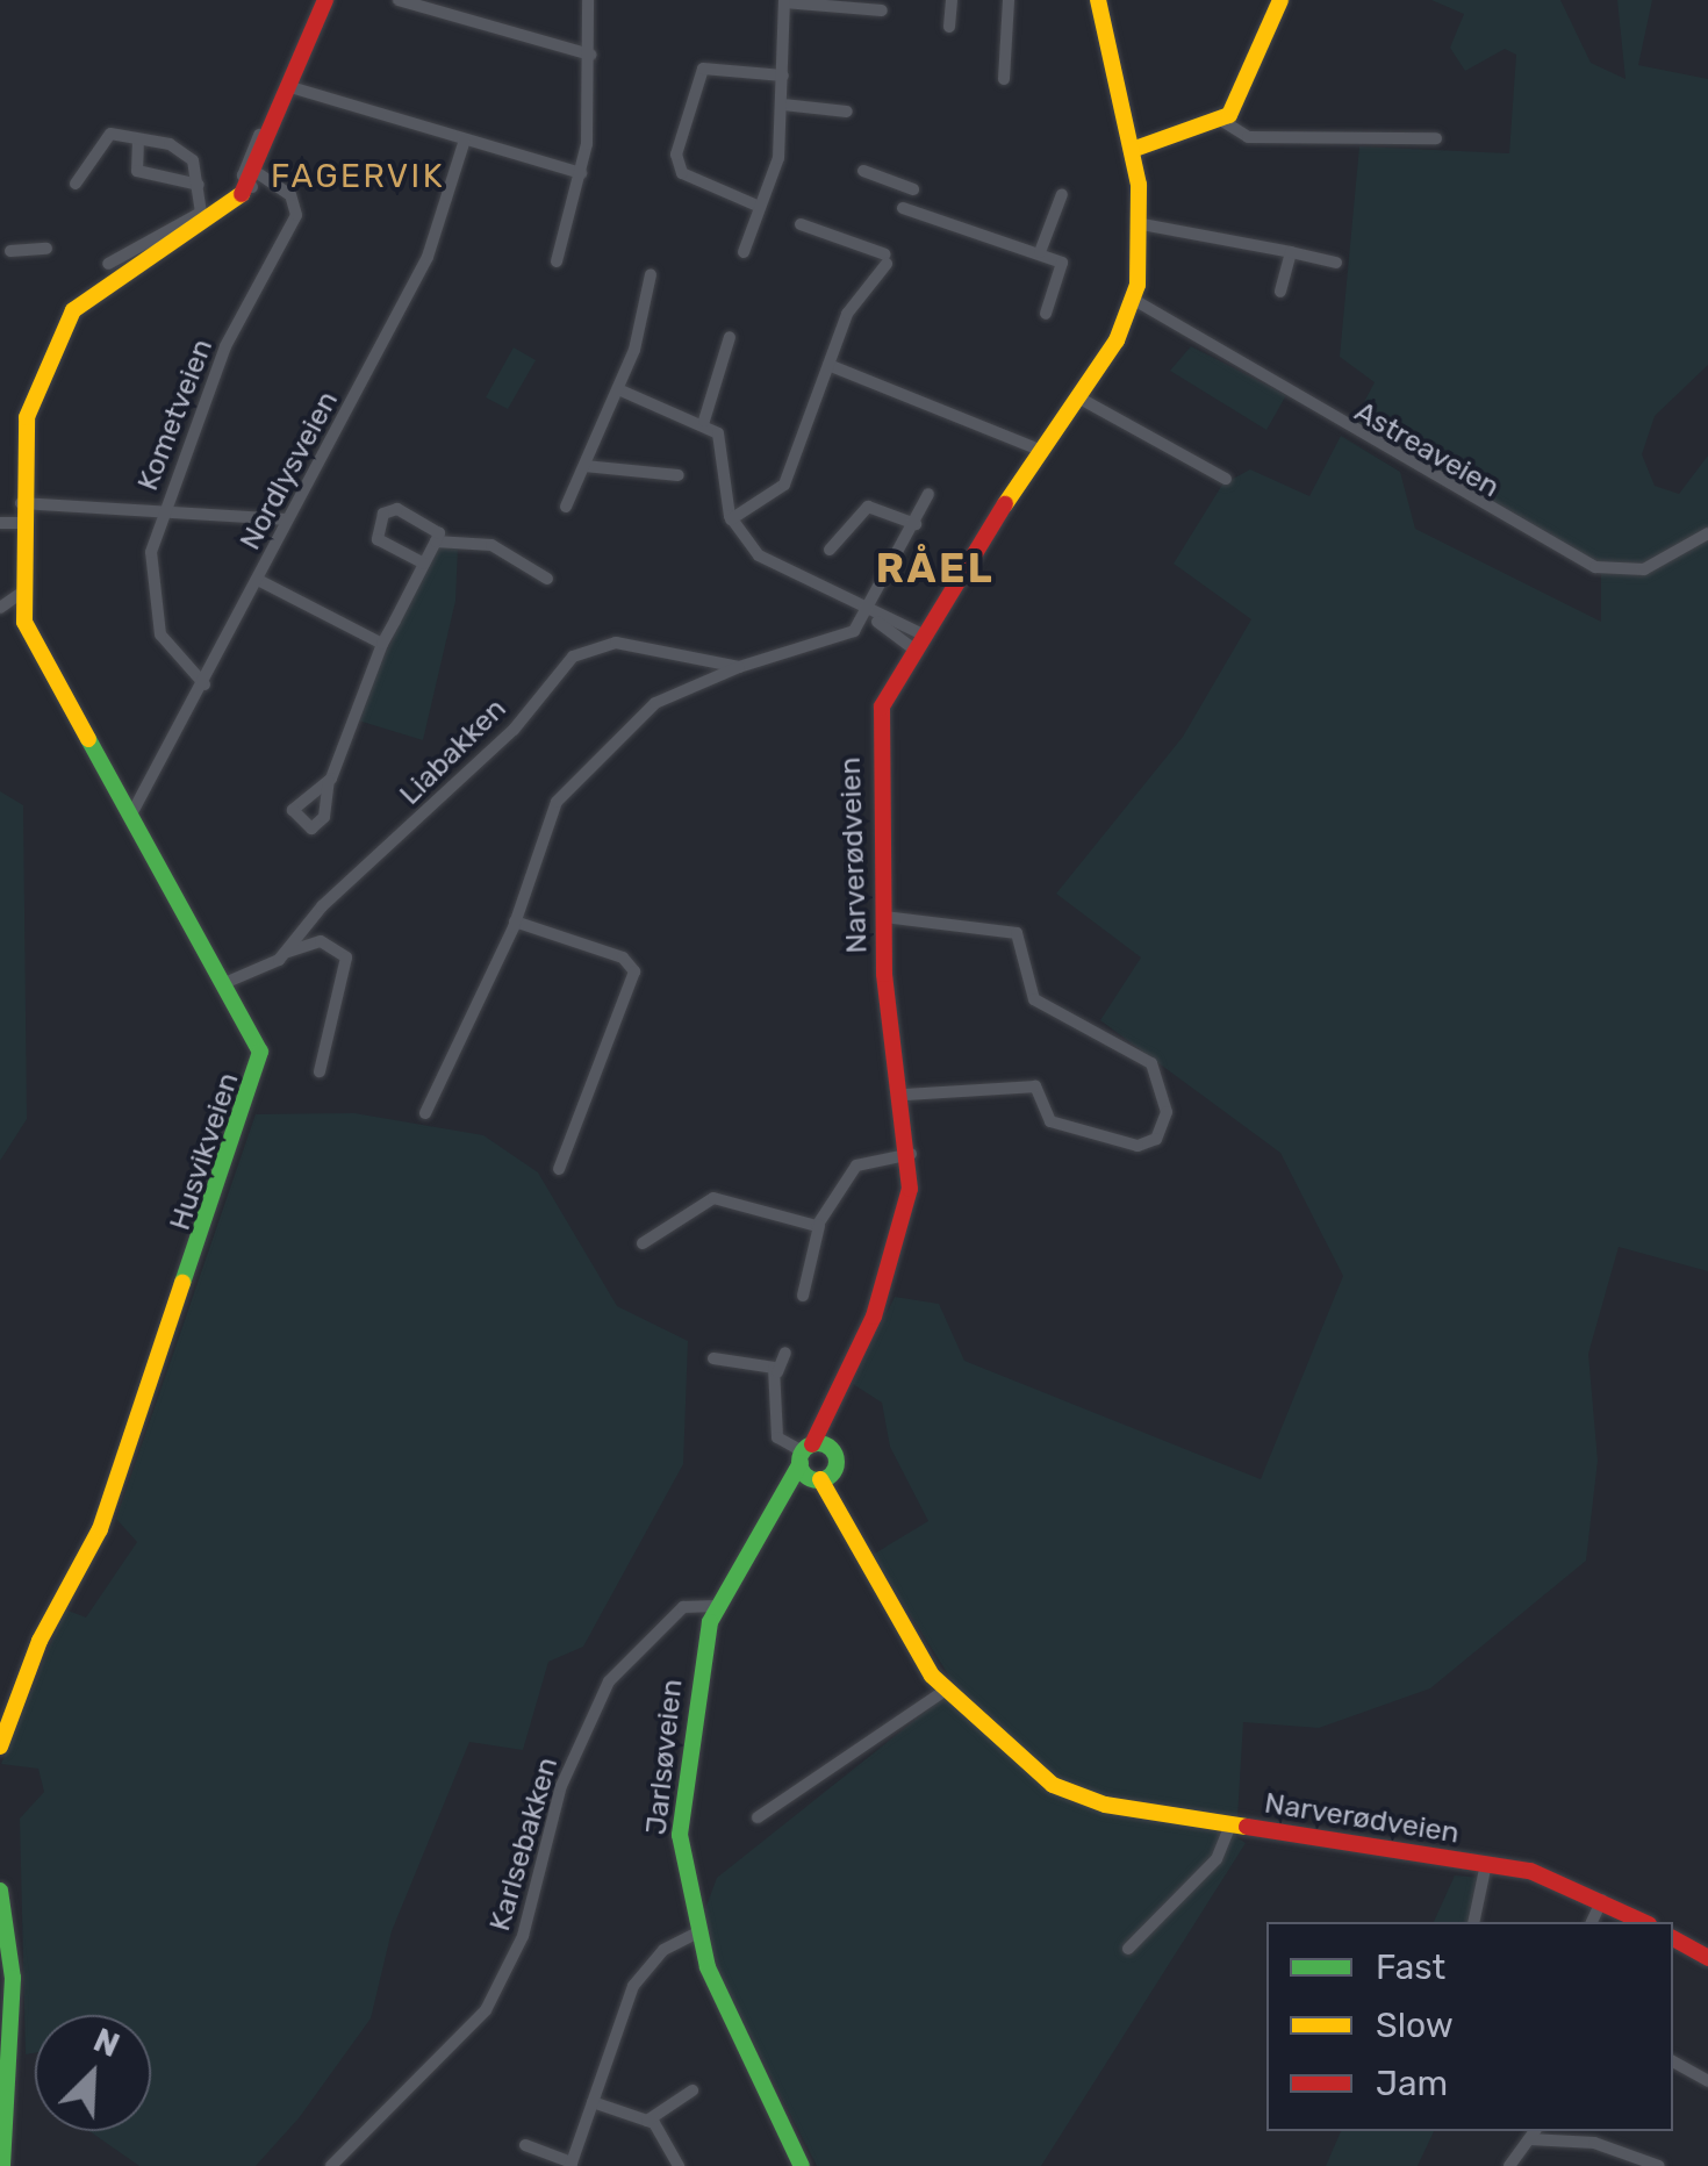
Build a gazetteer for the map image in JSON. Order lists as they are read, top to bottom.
{
  "streets": {
    "main road": ["Narverødveien", "Husvikveien", "Jarlsøveien"],
    "street": [
      "Kometveien",
      "Astreaveien",
      "Nordlysveien",
      "Liabakken",
      "Karlsebakken"
    ]
  },
  "crossings": [
    ["Kometveien", "Nordlysveien"],
    ["Kometveien", "Husvikveien"],
    ["Astreaveien", "Narverødveien"],
    ["Nordlysveien", "Husvikveien"],
    ["Liabakken", "Husvikveien"],
    ["Narverødveien", "Jarlsøveien"],
    ["Jarlsøveien", "Karlsebakken"]
  ],
  "districts": ["FAGERVIK", "RÅEL"],
  "legend": ["Fast", "Slow", "Jam"],
  "north": "top right"
}
